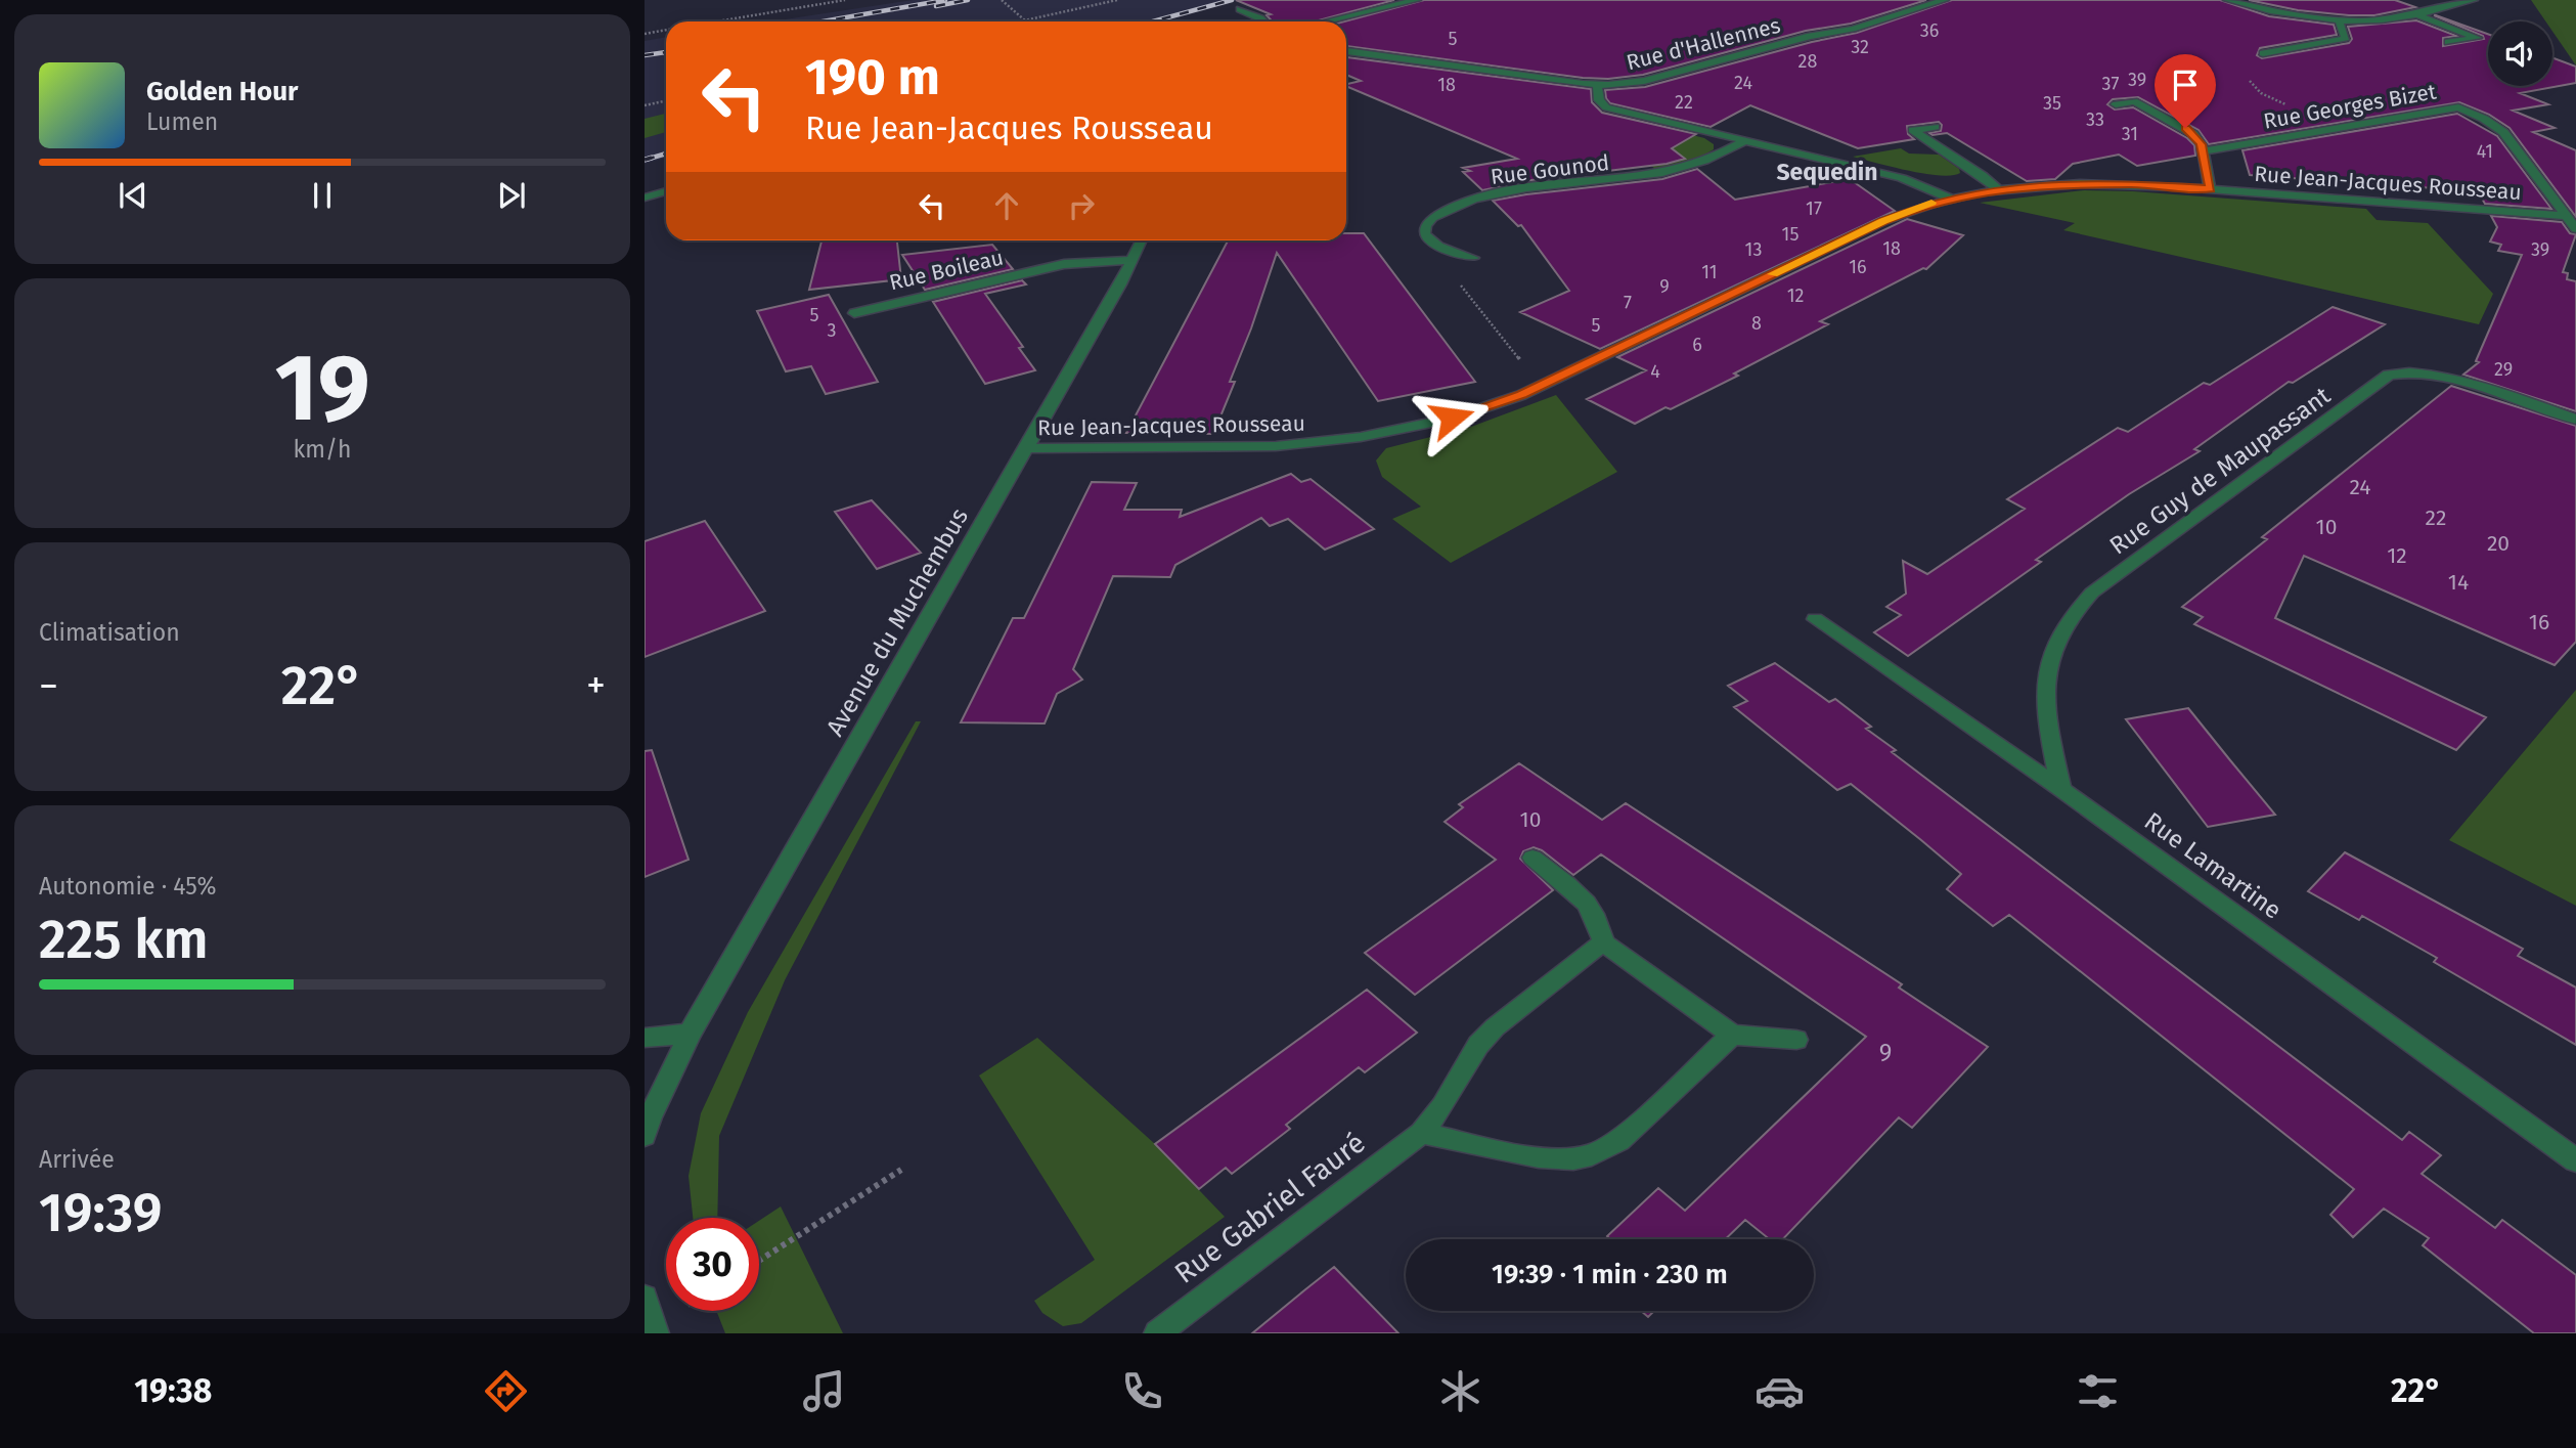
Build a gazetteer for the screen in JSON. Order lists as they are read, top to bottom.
{
  "streets": {
    "street": [
      "Rue d'Hallennes",
      "Rue Georges Bizet",
      "Rue Gounod",
      "Rue Jean-Jacques Rousseau",
      "Rue Boileau",
      "Rue Guy de Maupassant",
      "Avenue du Muchembus",
      "Rue Lamartine",
      "Rue Gabriel Fauré"
    ]
  },
  "crossings": [
    ["Rue Georges Bizet", "Rue Jean-Jacques Rousseau"],
    ["Rue Jean-Jacques Rousseau", "Avenue du Muchembus"],
    ["Rue Boileau", "Avenue du Muchembus"],
    ["Rue Guy de Maupassant", "Rue Lamartine"]
  ],
  "districts": ["Sequedin"],
  "house_numbers": [
    "36",
    "5",
    "32",
    "28",
    "39",
    "24",
    "37",
    "18",
    "22",
    "35",
    "33",
    "31",
    "41",
    "17",
    "15",
    "18",
    "13",
    "39",
    "16",
    "11",
    "9",
    "12",
    "7",
    "5",
    "8",
    "5",
    "3",
    "6",
    "29",
    "4",
    "24",
    "22",
    "10",
    "20",
    "12",
    "14",
    "16",
    "10",
    "9"
  ],
  "page": {
    "turn": ["190 m", "Rue Jean-Jacques Rousseau"],
    "song": ["Golden Hour", "Lumen"],
    "tile": [
      ["19", "km/h"],
      "Climatisation",
      ["Autonomie · 45%", "225 km"],
      ["Arrivée", "19:39"]
    ],
    "heat": ["−", "22°", "+"],
    "limit": "30",
    "trip": "19:39 · 1 min · 230 m",
    "tabs": ["19:38", "22°"]
  }
}
